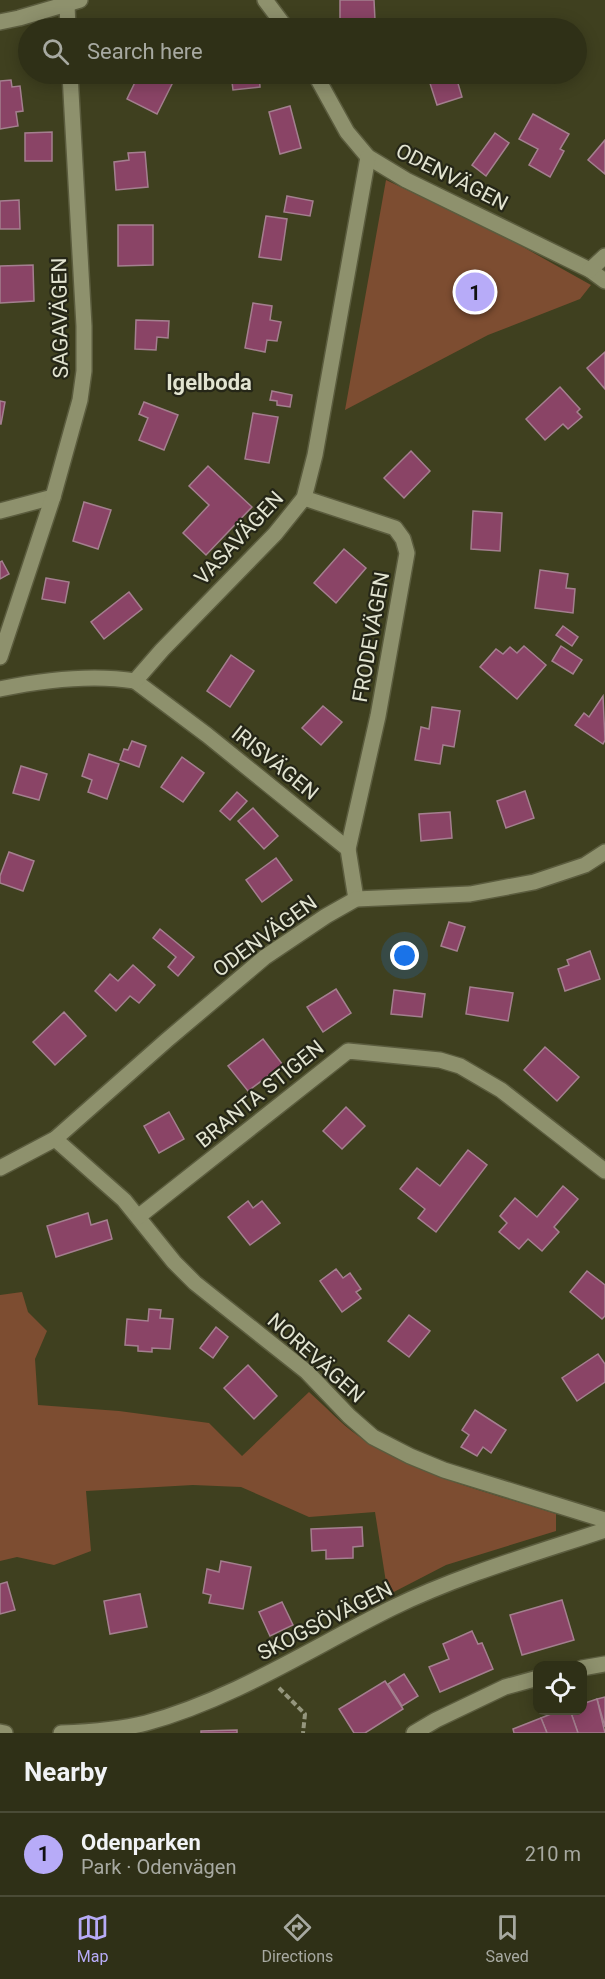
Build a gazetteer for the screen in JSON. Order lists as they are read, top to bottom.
{
  "streets": {
    "street": [
      "ODENVÄGEN",
      "SAGAVÄGEN",
      "VASAVÄGEN",
      "FRODEVÄGEN",
      "IRISVÄGEN",
      "BRANTA STIGEN",
      "NOREVÄGEN",
      "SKOGSÖVÄGEN"
    ]
  },
  "crossings": [
    ["ODENVÄGEN", "VASAVÄGEN"],
    ["ODENVÄGEN", "NOREVÄGEN"],
    ["VASAVÄGEN", "FRODEVÄGEN"],
    ["VASAVÄGEN", "IRISVÄGEN"],
    ["FRODEVÄGEN", "IRISVÄGEN"],
    ["BRANTA STIGEN", "NOREVÄGEN"]
  ],
  "districts": ["Igelboda"],
  "page": {
    "search": "Search here",
    "pins": "1",
    "heading": "Nearby",
    "list": [
      {
        "mark": "1",
        "name": "Odenparken",
        "note": "Park · Odenvägen",
        "value": "210 m"
      }
    ],
    "nav": ["Map", "Directions", "Saved"]
  }
}
